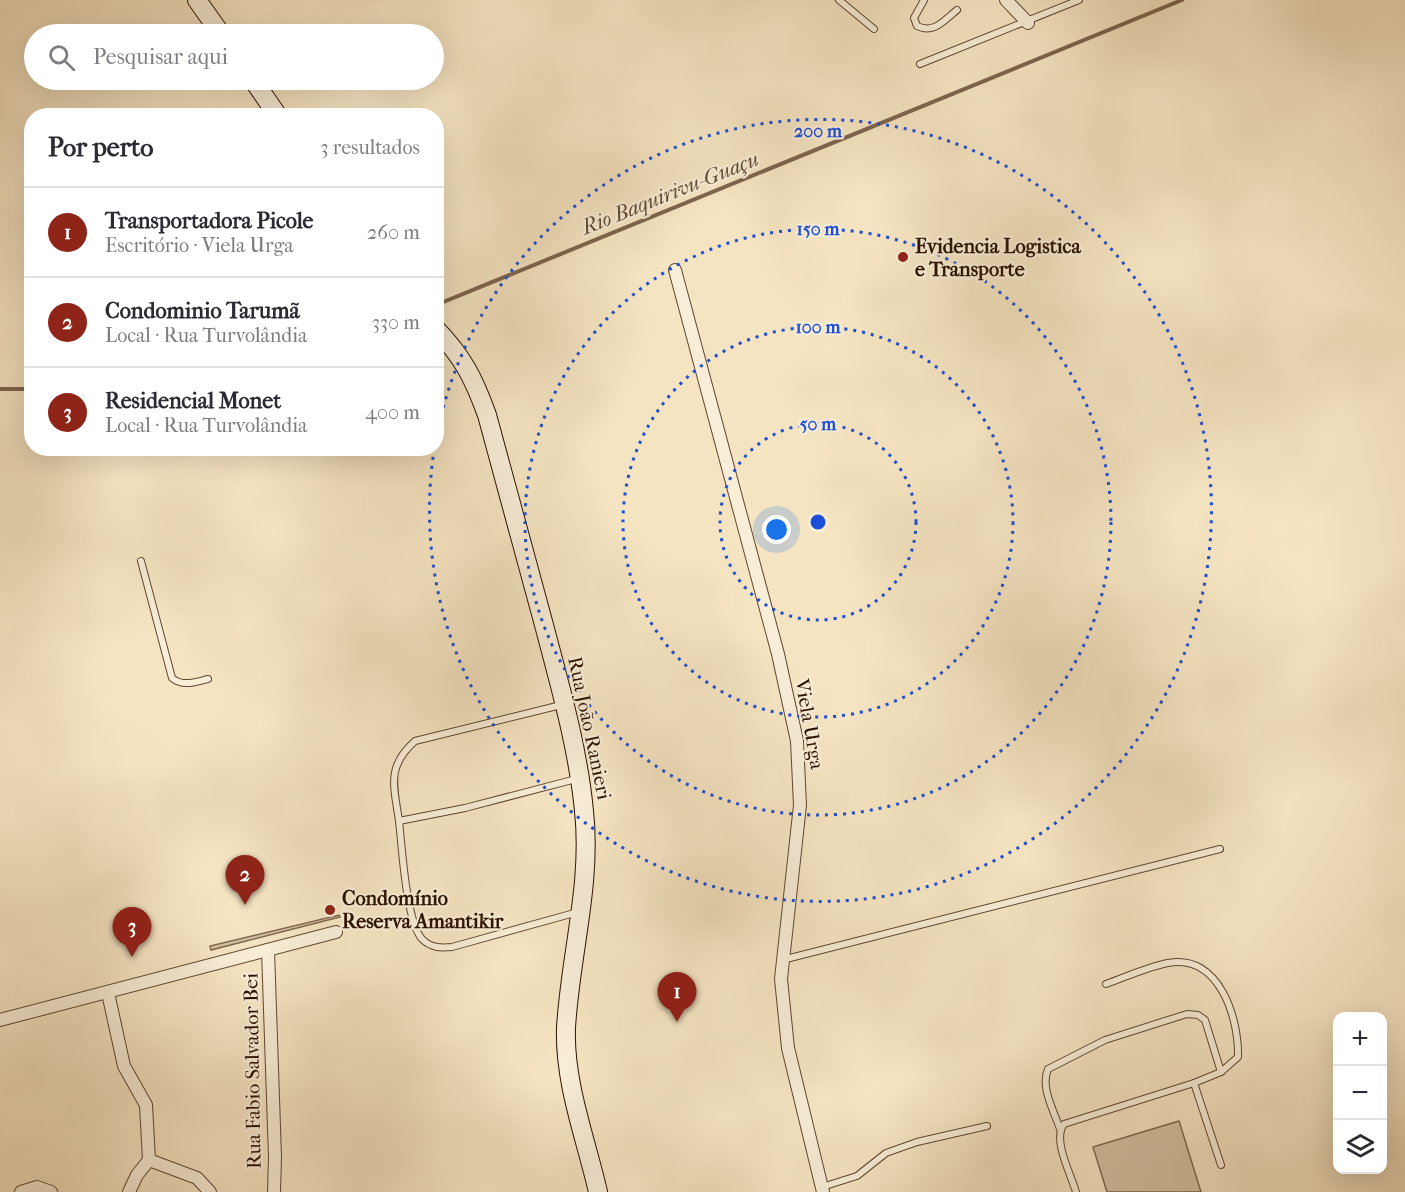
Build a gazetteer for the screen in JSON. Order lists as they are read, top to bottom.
{
  "streets": {
    "street": ["Viela Urga", "Rua João Ranieri", "Rua Fabio Salvador Bei"]
  },
  "water": ["Rio Baquirivu-Guaçu"],
  "places": ["Evidencia Logistica e Transporte", "Condomínio Reserva Amantikir"],
  "page": {
    "search": "Pesquisar aqui",
    "heading": ["Por perto", "3 resultados"],
    "list": [
      {
        "mark": "1",
        "name": "Transportadora Picole",
        "note": "Escritório · Viela Urga",
        "value": "260 m"
      },
      {
        "mark": "2",
        "name": "Condominio Tarumã",
        "note": "Local · Rua Turvolândia",
        "value": "330 m"
      },
      {
        "mark": "3",
        "name": "Residencial Monet",
        "note": "Local · Rua Turvolândia",
        "value": "400 m"
      }
    ],
    "pins": ["2", "3", "1"],
    "map_buttons": ["+", "−"]
  },
  "rings": [
    "200 m",
    "150 m",
    "100 m",
    "50 m"
  ]
}
